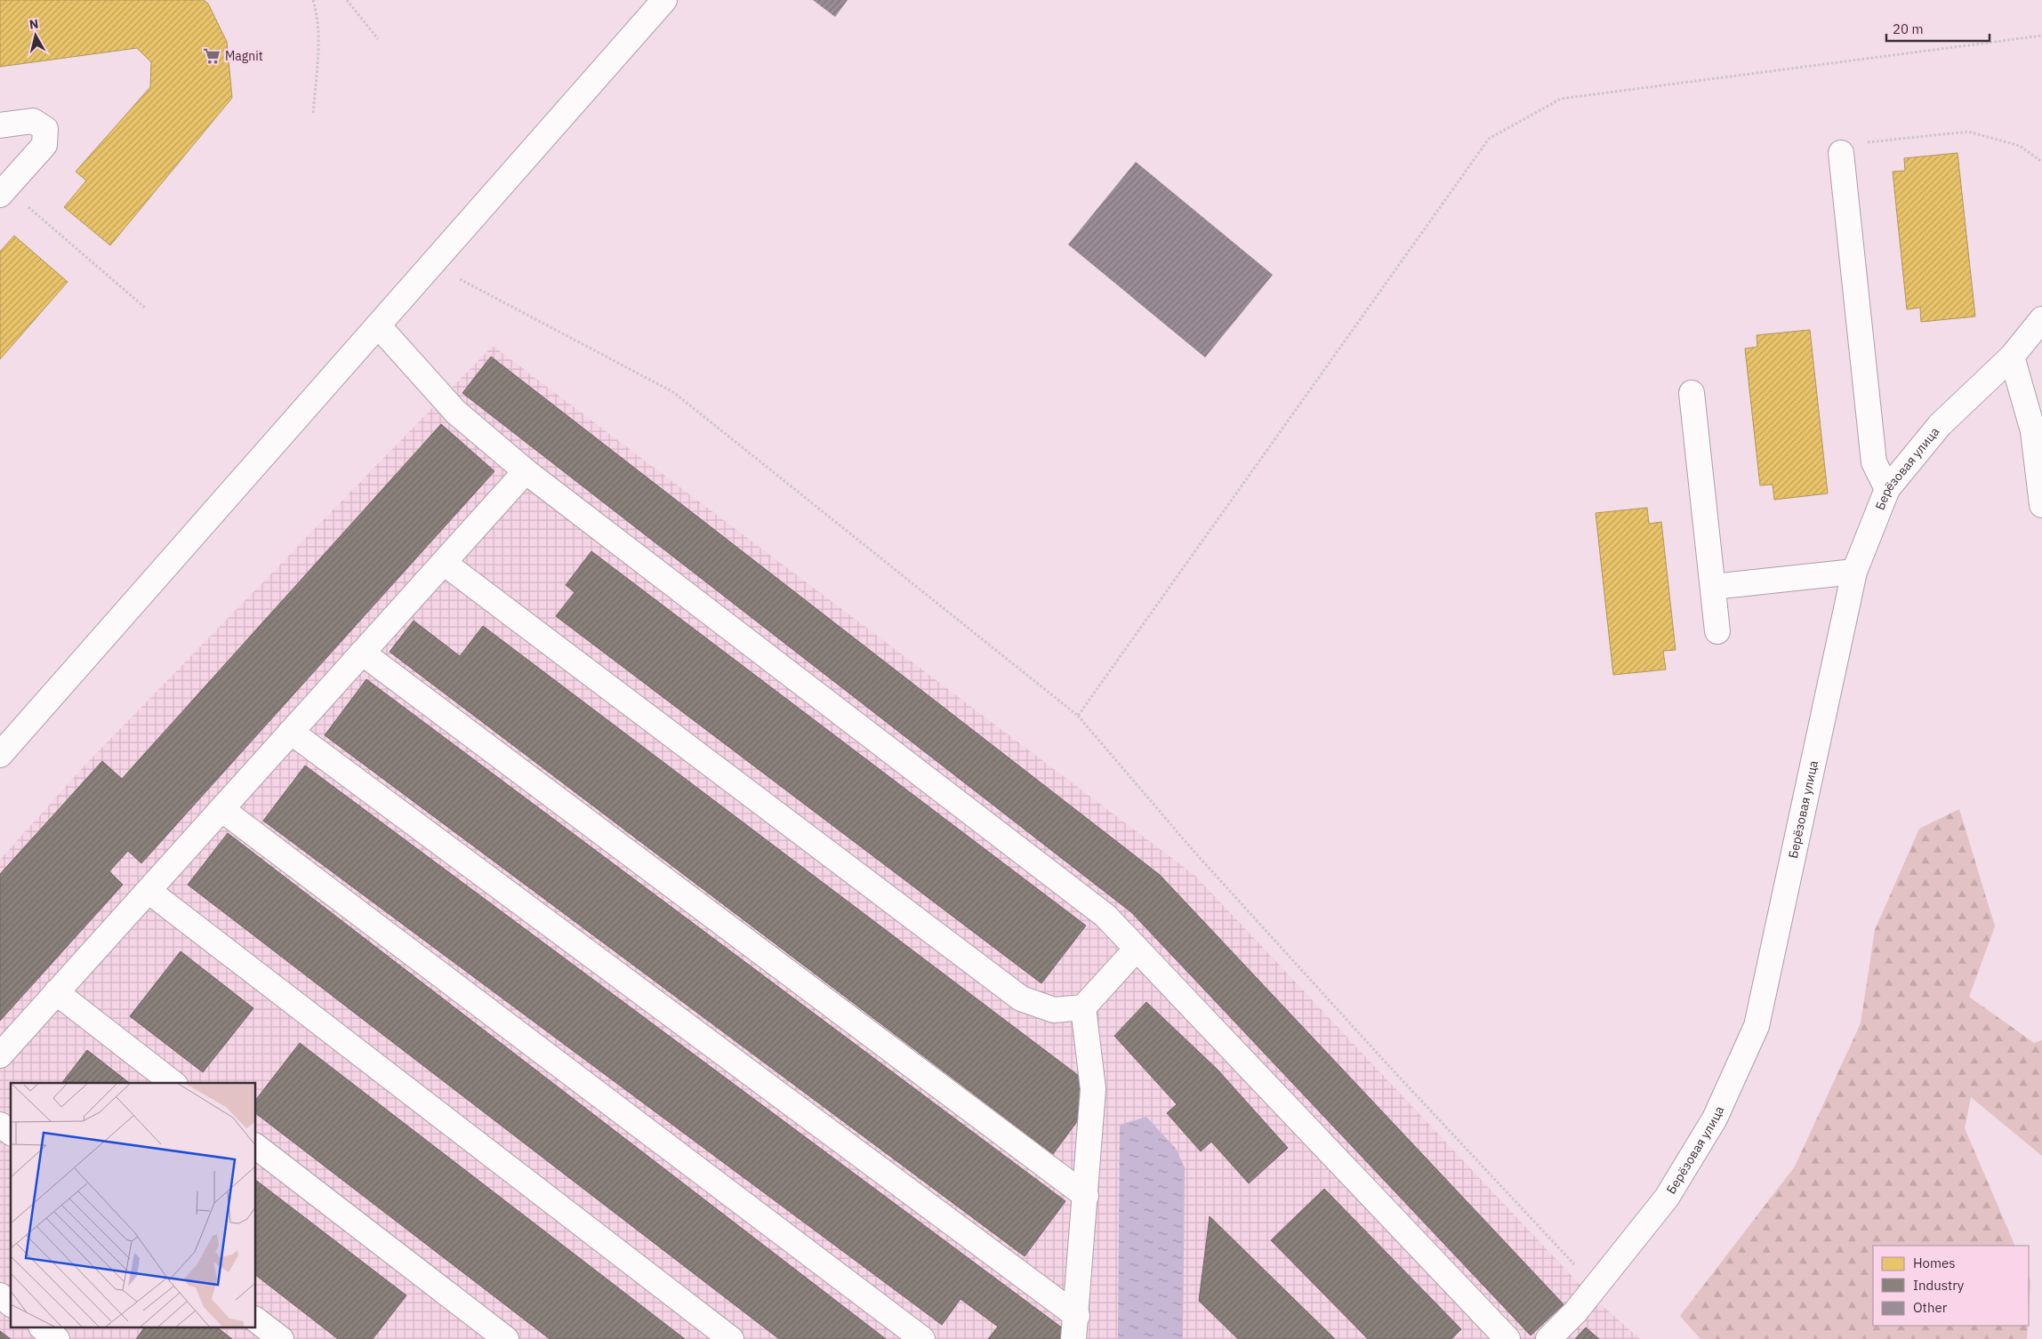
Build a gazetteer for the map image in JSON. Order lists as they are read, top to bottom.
{
  "streets": {
    "street": ["Берёзовая улица"]
  },
  "places": {
    "supermarket": ["Magnit"]
  },
  "legend": ["Homes", "Industry", "Other"],
  "scale_bar": "20 m",
  "north": "top"
}
